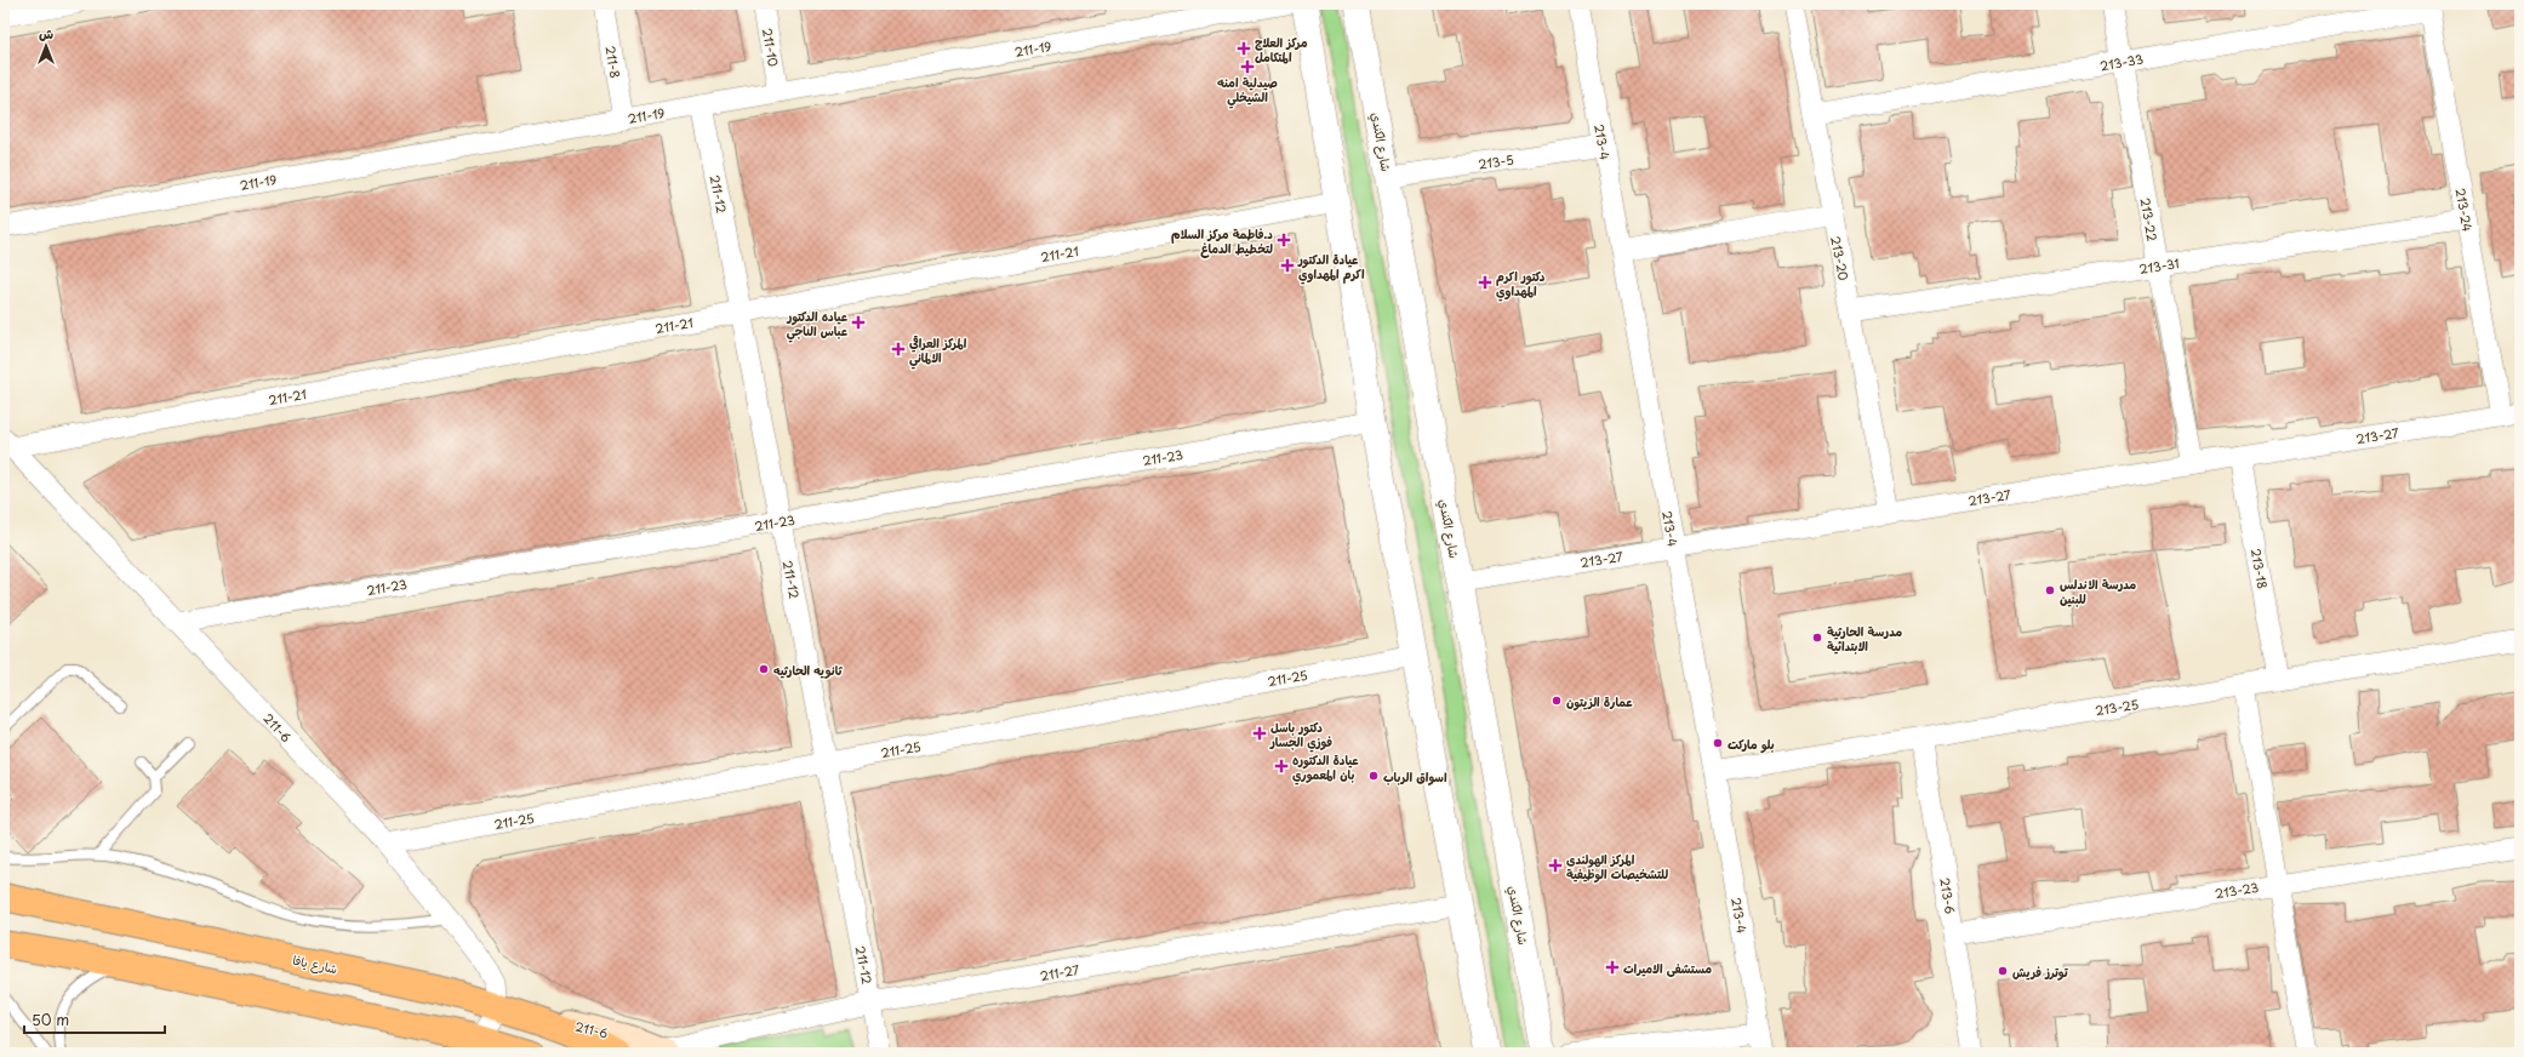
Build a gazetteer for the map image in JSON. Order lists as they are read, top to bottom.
{
  "streets": {
    "highway": ["شارع يافا"],
    "main road": ["211-6"],
    "street": [
      "211-10",
      "211-19",
      "211-8",
      "213-33",
      "شارع الكندي",
      "213-4",
      "213-5",
      "211-12",
      "213-24",
      "213-22",
      "211-21",
      "213-20",
      "213-31",
      "213-27",
      "211-23",
      "213-18",
      "211-25",
      "213-25",
      "213-23",
      "213-6",
      "211-27"
    ]
  },
  "crossings": [
    ["211-10", "211-19"],
    ["211-19", "211-8"],
    ["211-19", "211-12"],
    ["213-33", "213-24"],
    ["213-33", "213-22"],
    ["213-33", "213-20"],
    ["شارع الكندي", "213-5"],
    ["شارع الكندي", "213-27"],
    ["213-4", "213-5"],
    ["213-4", "213-27"],
    ["213-4", "213-25"],
    ["211-12", "211-21"],
    ["211-12", "211-23"],
    ["211-12", "211-25"],
    ["211-12", "211-27"],
    ["213-24", "213-31"],
    ["213-24", "213-27"],
    ["213-22", "213-31"],
    ["213-22", "213-27"],
    ["211-21", "211-6"],
    ["213-20", "213-31"],
    ["213-20", "213-27"],
    ["213-27", "213-18"],
    ["211-23", "211-6"],
    ["213-18", "213-25"],
    ["211-25", "211-6"],
    ["213-25", "213-6"],
    ["211-6", "شارع يافا"],
    ["211-6", "211-27"],
    ["213-23", "213-6"]
  ],
  "places": {
    "health": [
      "مركز العلاج المتكامل",
      "صيدلية امنه الشيخلي",
      "د.فاطمة مركز السلام لتخطيط الدماغ",
      "عيادة الدكتور اكرم المهداوي",
      "دكتور اكرم المهداوي",
      "عياده الدكتور عباس الناجي",
      "المركز العراقي الالماني",
      "دكتور باسل فوزي الجسار",
      "عيادة الدكتوره بان المعموري",
      "المركز الهولندي للتشخيصات الوظيفية",
      "مستشفى الاميرات"
    ],
    "other": [
      "مدرسة الاندلس للبنين",
      "مدرسة الحارثية الابتدائية",
      "ثانويه الحارثيه",
      "عمارة الزيتون",
      "بلو ماركت",
      "اسواق الرباب",
      "توترز فريش"
    ]
  },
  "scale_bar": "50 m",
  "north": "top"
}
